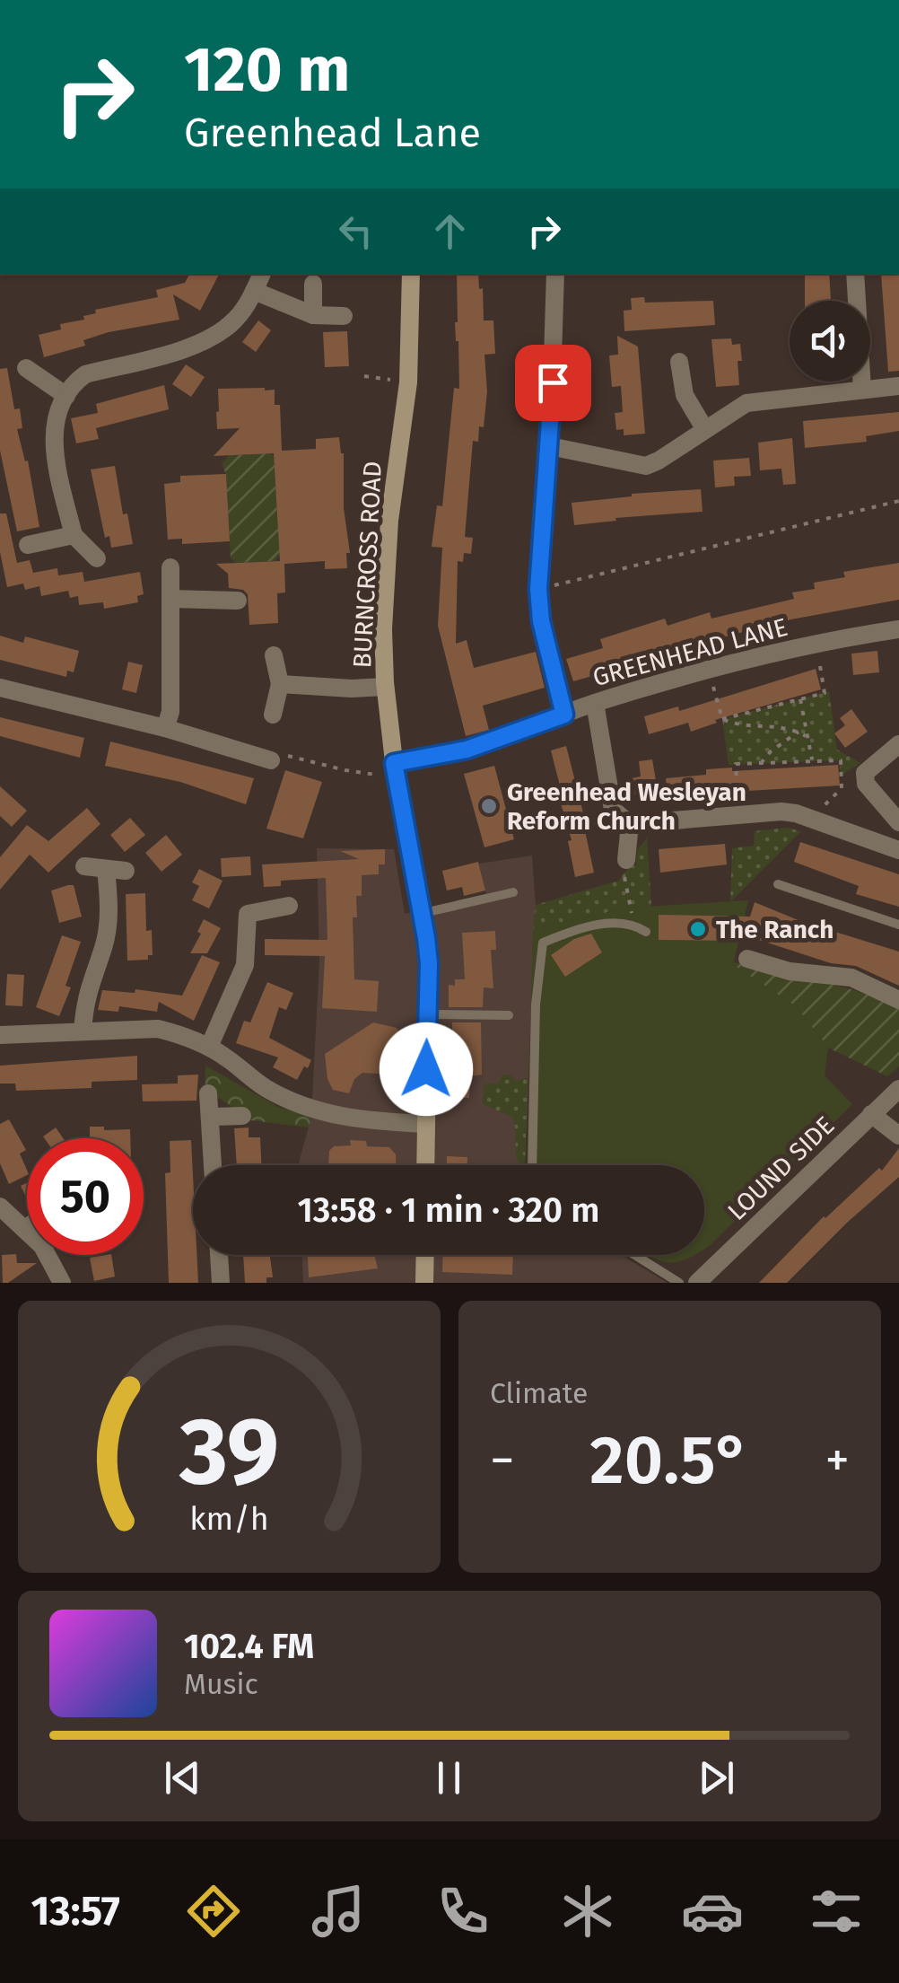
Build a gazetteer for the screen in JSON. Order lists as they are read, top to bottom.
{
  "streets": {
    "main road": ["BURNCROSS ROAD"],
    "street": ["GREENHEAD LANE", "LOUND SIDE"]
  },
  "crossings": [
    ["BURNCROSS ROAD", "GREENHEAD LANE"]
  ],
  "places": ["Greenhead Wesleyan Reform Church", "The Ranch"],
  "page": {
    "turn": ["120 m", "Greenhead Lane"],
    "limit": "50",
    "trip": "13:58 · 1 min · 320 m",
    "tile": "Climate",
    "heat": ["−", "20.5°", "+"],
    "song": ["102.4 FM", "Music"],
    "tabs": "13:57",
    "gauge": ["39", "km/h"]
  }
}
